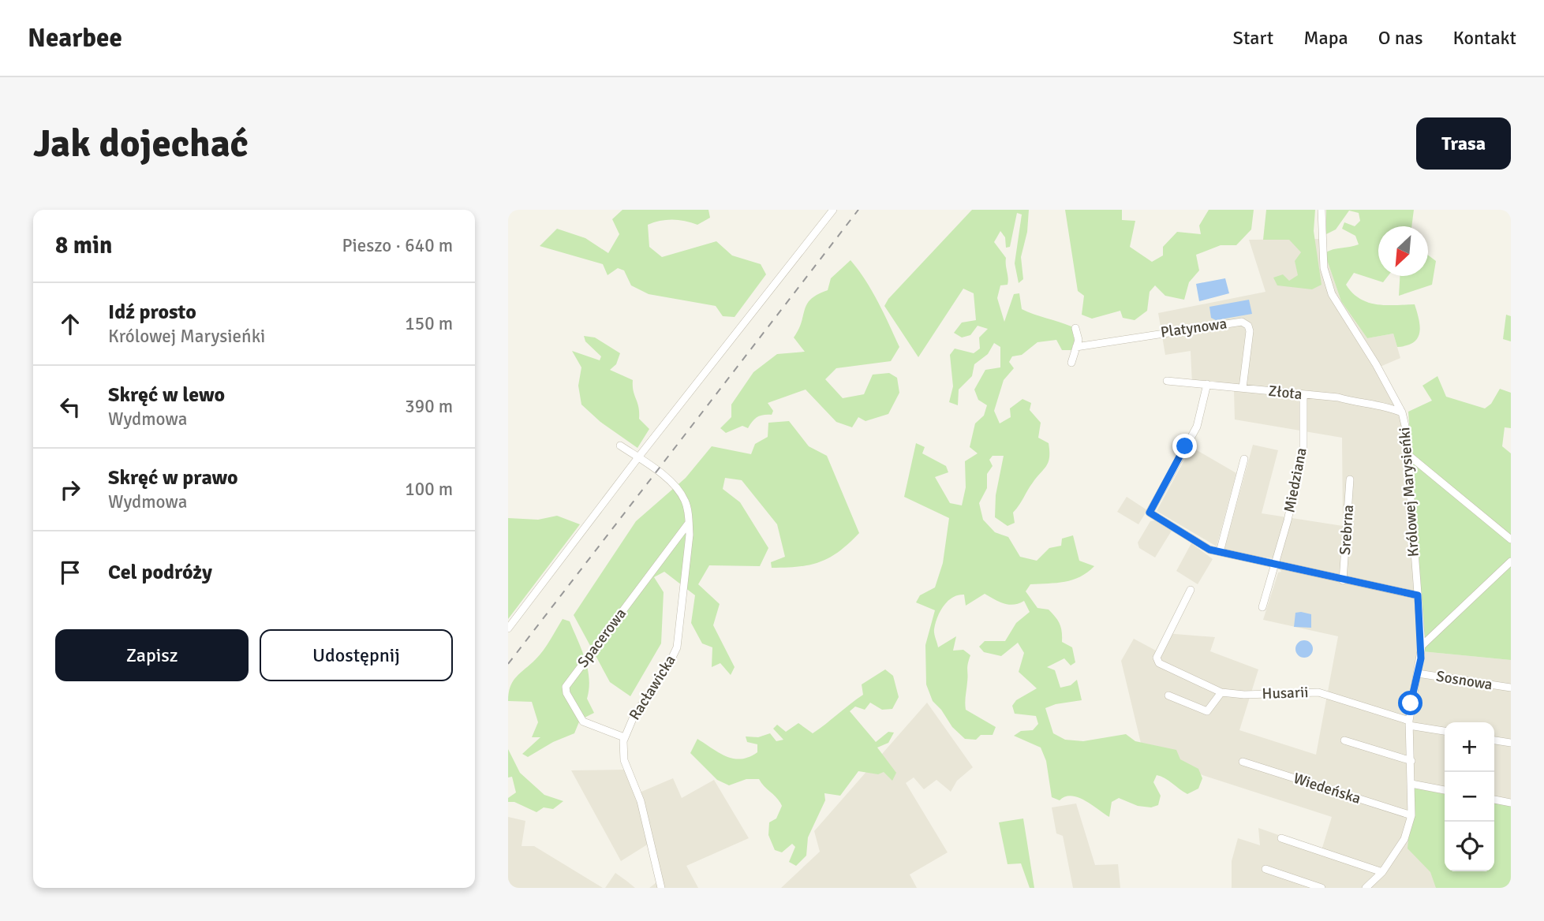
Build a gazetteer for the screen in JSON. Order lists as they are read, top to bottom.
{
  "streets": {
    "street": [
      "Platynowa",
      "Złota",
      "Miedziana",
      "Królowej Marysieńki",
      "Srebrna",
      "Spacerowa",
      "Sosnowa",
      "Racławicka",
      "Husarii",
      "Wiedeńska"
    ]
  },
  "crossings": [
    ["Platynowa", "Złota"],
    ["Złota", "Miedziana"],
    ["Złota", "Królowej Marysieńki"],
    ["Królowej Marysieńki", "Sosnowa"],
    ["Królowej Marysieńki", "Husarii"],
    ["Królowej Marysieńki", "Wiedeńska"],
    ["Spacerowa", "Racławicka"]
  ],
  "north": "bottom left",
  "page": {
    "header": "Nearbee",
    "nav": [
      "Start",
      "Mapa",
      "O nas",
      "Kontakt"
    ],
    "buttons": [
      "Trasa",
      ["Zapisz", "Udostępnij"]
    ],
    "title": "Jak dojechać",
    "heading": ["8 min", "Pieszo · 640 m"],
    "list": [
      ["Idź prosto", "Królowej Marysieńki", "150 m"],
      ["Skręć w lewo", "Wydmowa", "390 m"],
      ["Skręć w prawo", "Wydmowa", "100 m"],
      "Cel podróży"
    ],
    "map_buttons": ["+", "−"]
  }
}
